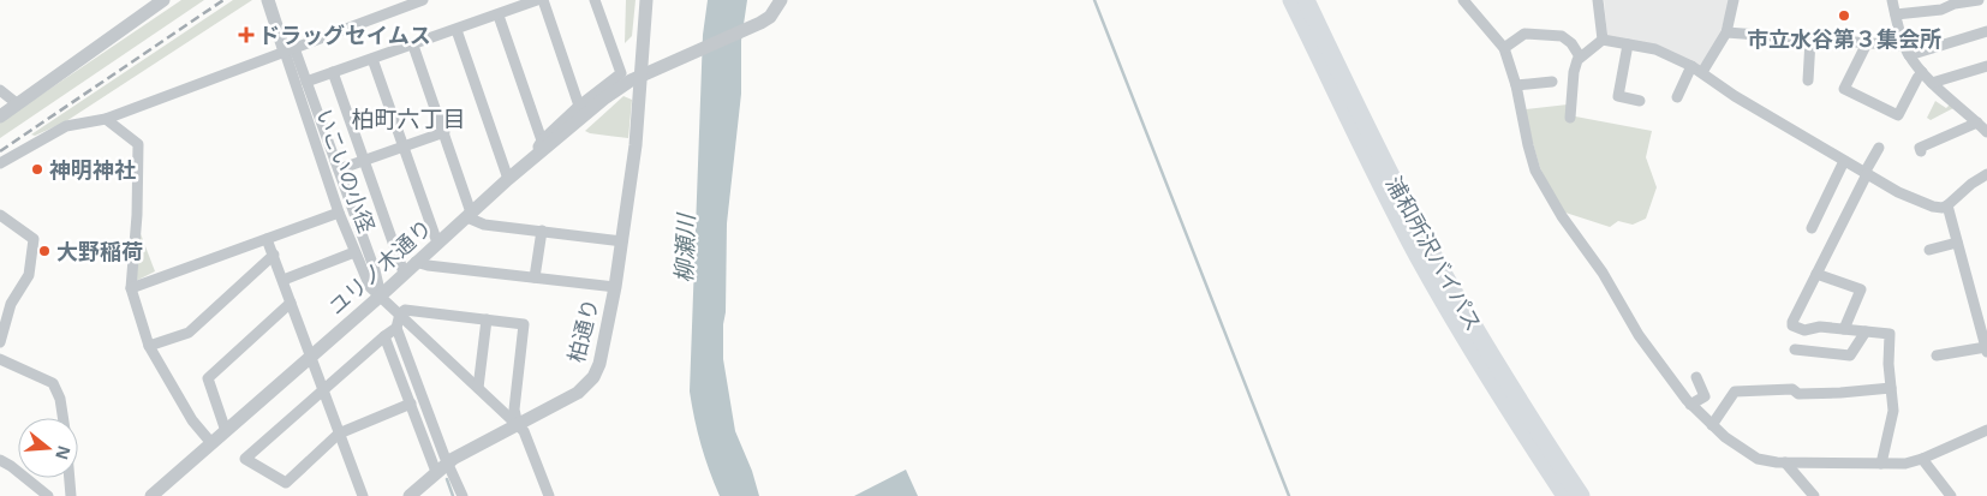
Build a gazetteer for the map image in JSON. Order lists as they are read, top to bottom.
{
  "streets": {
    "highway": ["浦和所沢バイパス"],
    "street": ["いこいの小径", "ユリノ木通り", "柏通り"]
  },
  "crossings": [
    ["いこいの小径", "ユリノ木通り"],
    ["いこいの小径", "柏通り"],
    ["ユリノ木通り", "柏通り"]
  ],
  "districts": ["柏町六丁目"],
  "water": ["柳瀬川"],
  "places": {
    "other": ["市立水谷第３集会所", "神明神社", "大野稲荷"],
    "health": ["ドラッグセイムス"]
  },
  "north": "right"
}
